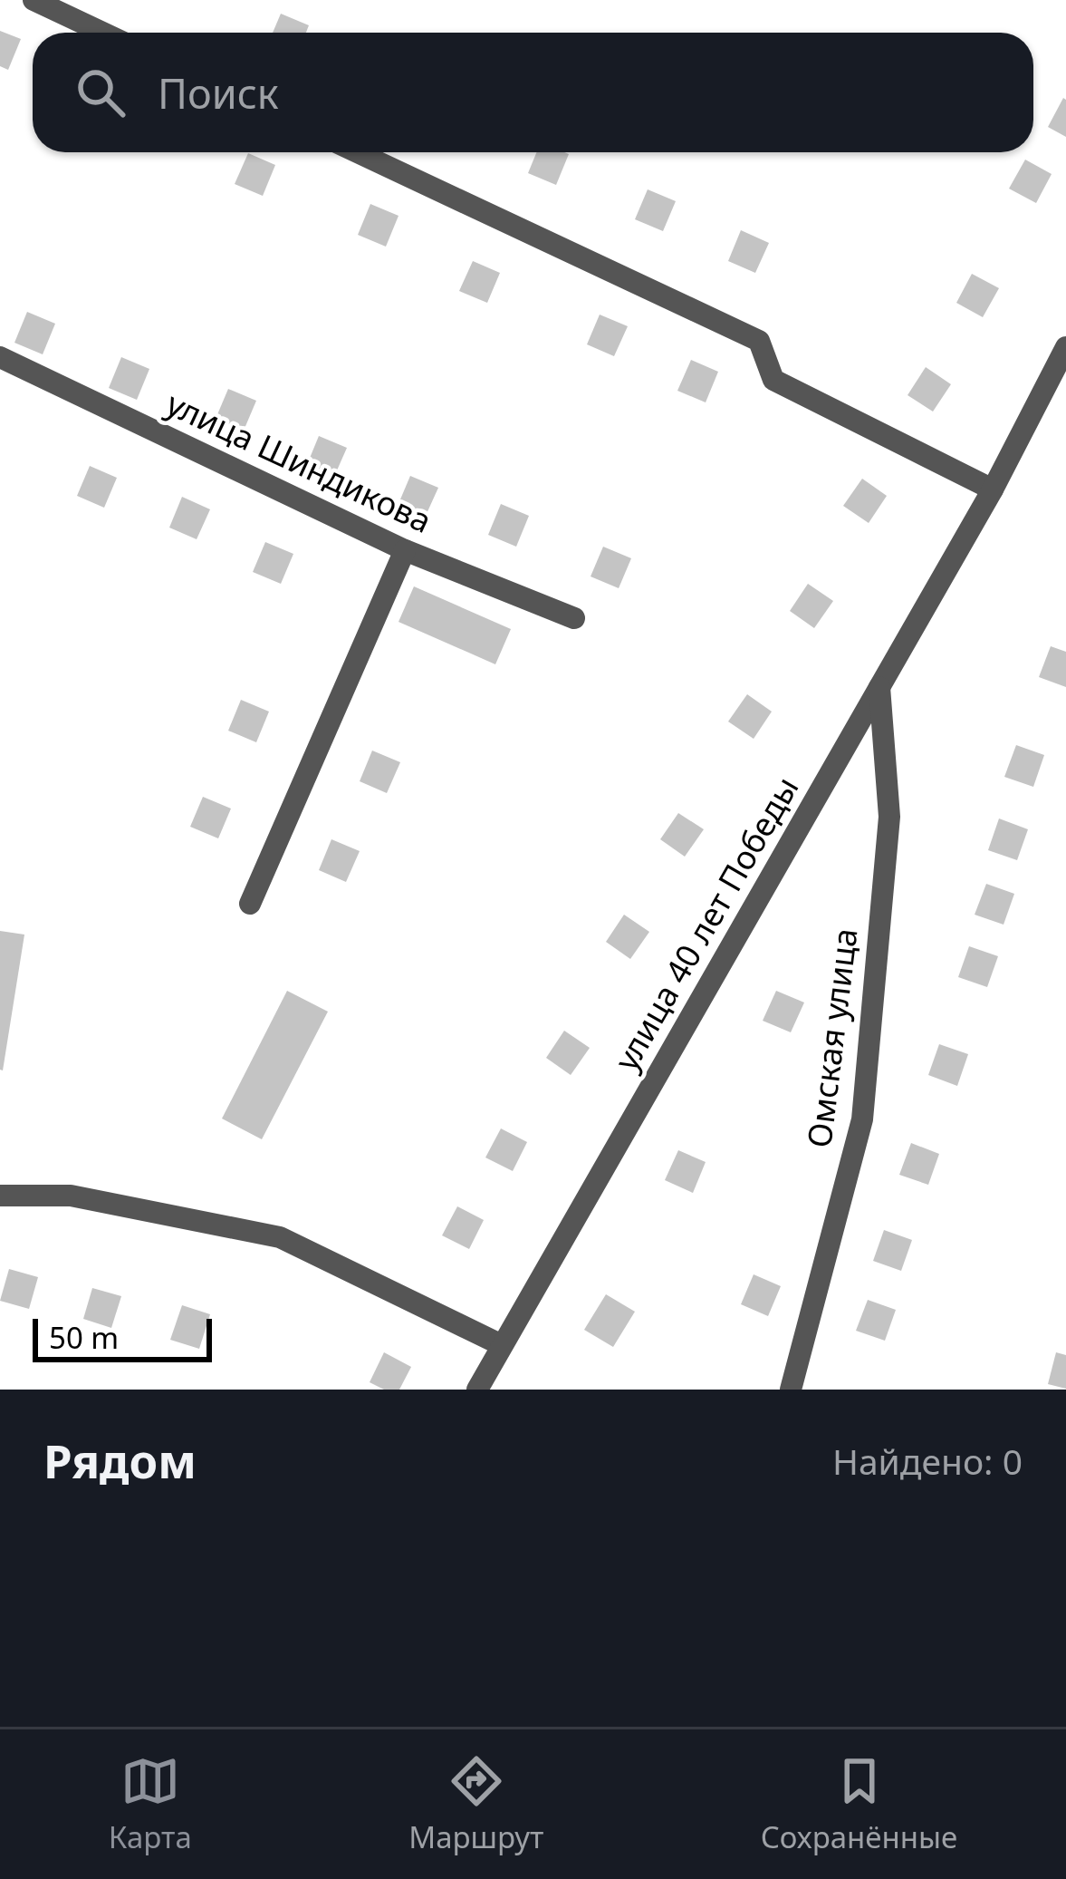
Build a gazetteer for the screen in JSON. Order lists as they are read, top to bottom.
{
  "streets": {
    "street": ["улица Шиндикова", "улица 40 лет Победы", "Омская улица"]
  },
  "crossings": [
    ["улица 40 лет Победы", "Омская улица"]
  ],
  "scale_bar": "50 m",
  "page": {
    "search": "Поиск",
    "scale": "50 m",
    "heading": ["Рядом", "Найдено: 0"],
    "nav": ["Карта", "Маршрут", "Сохранённые"]
  }
}
